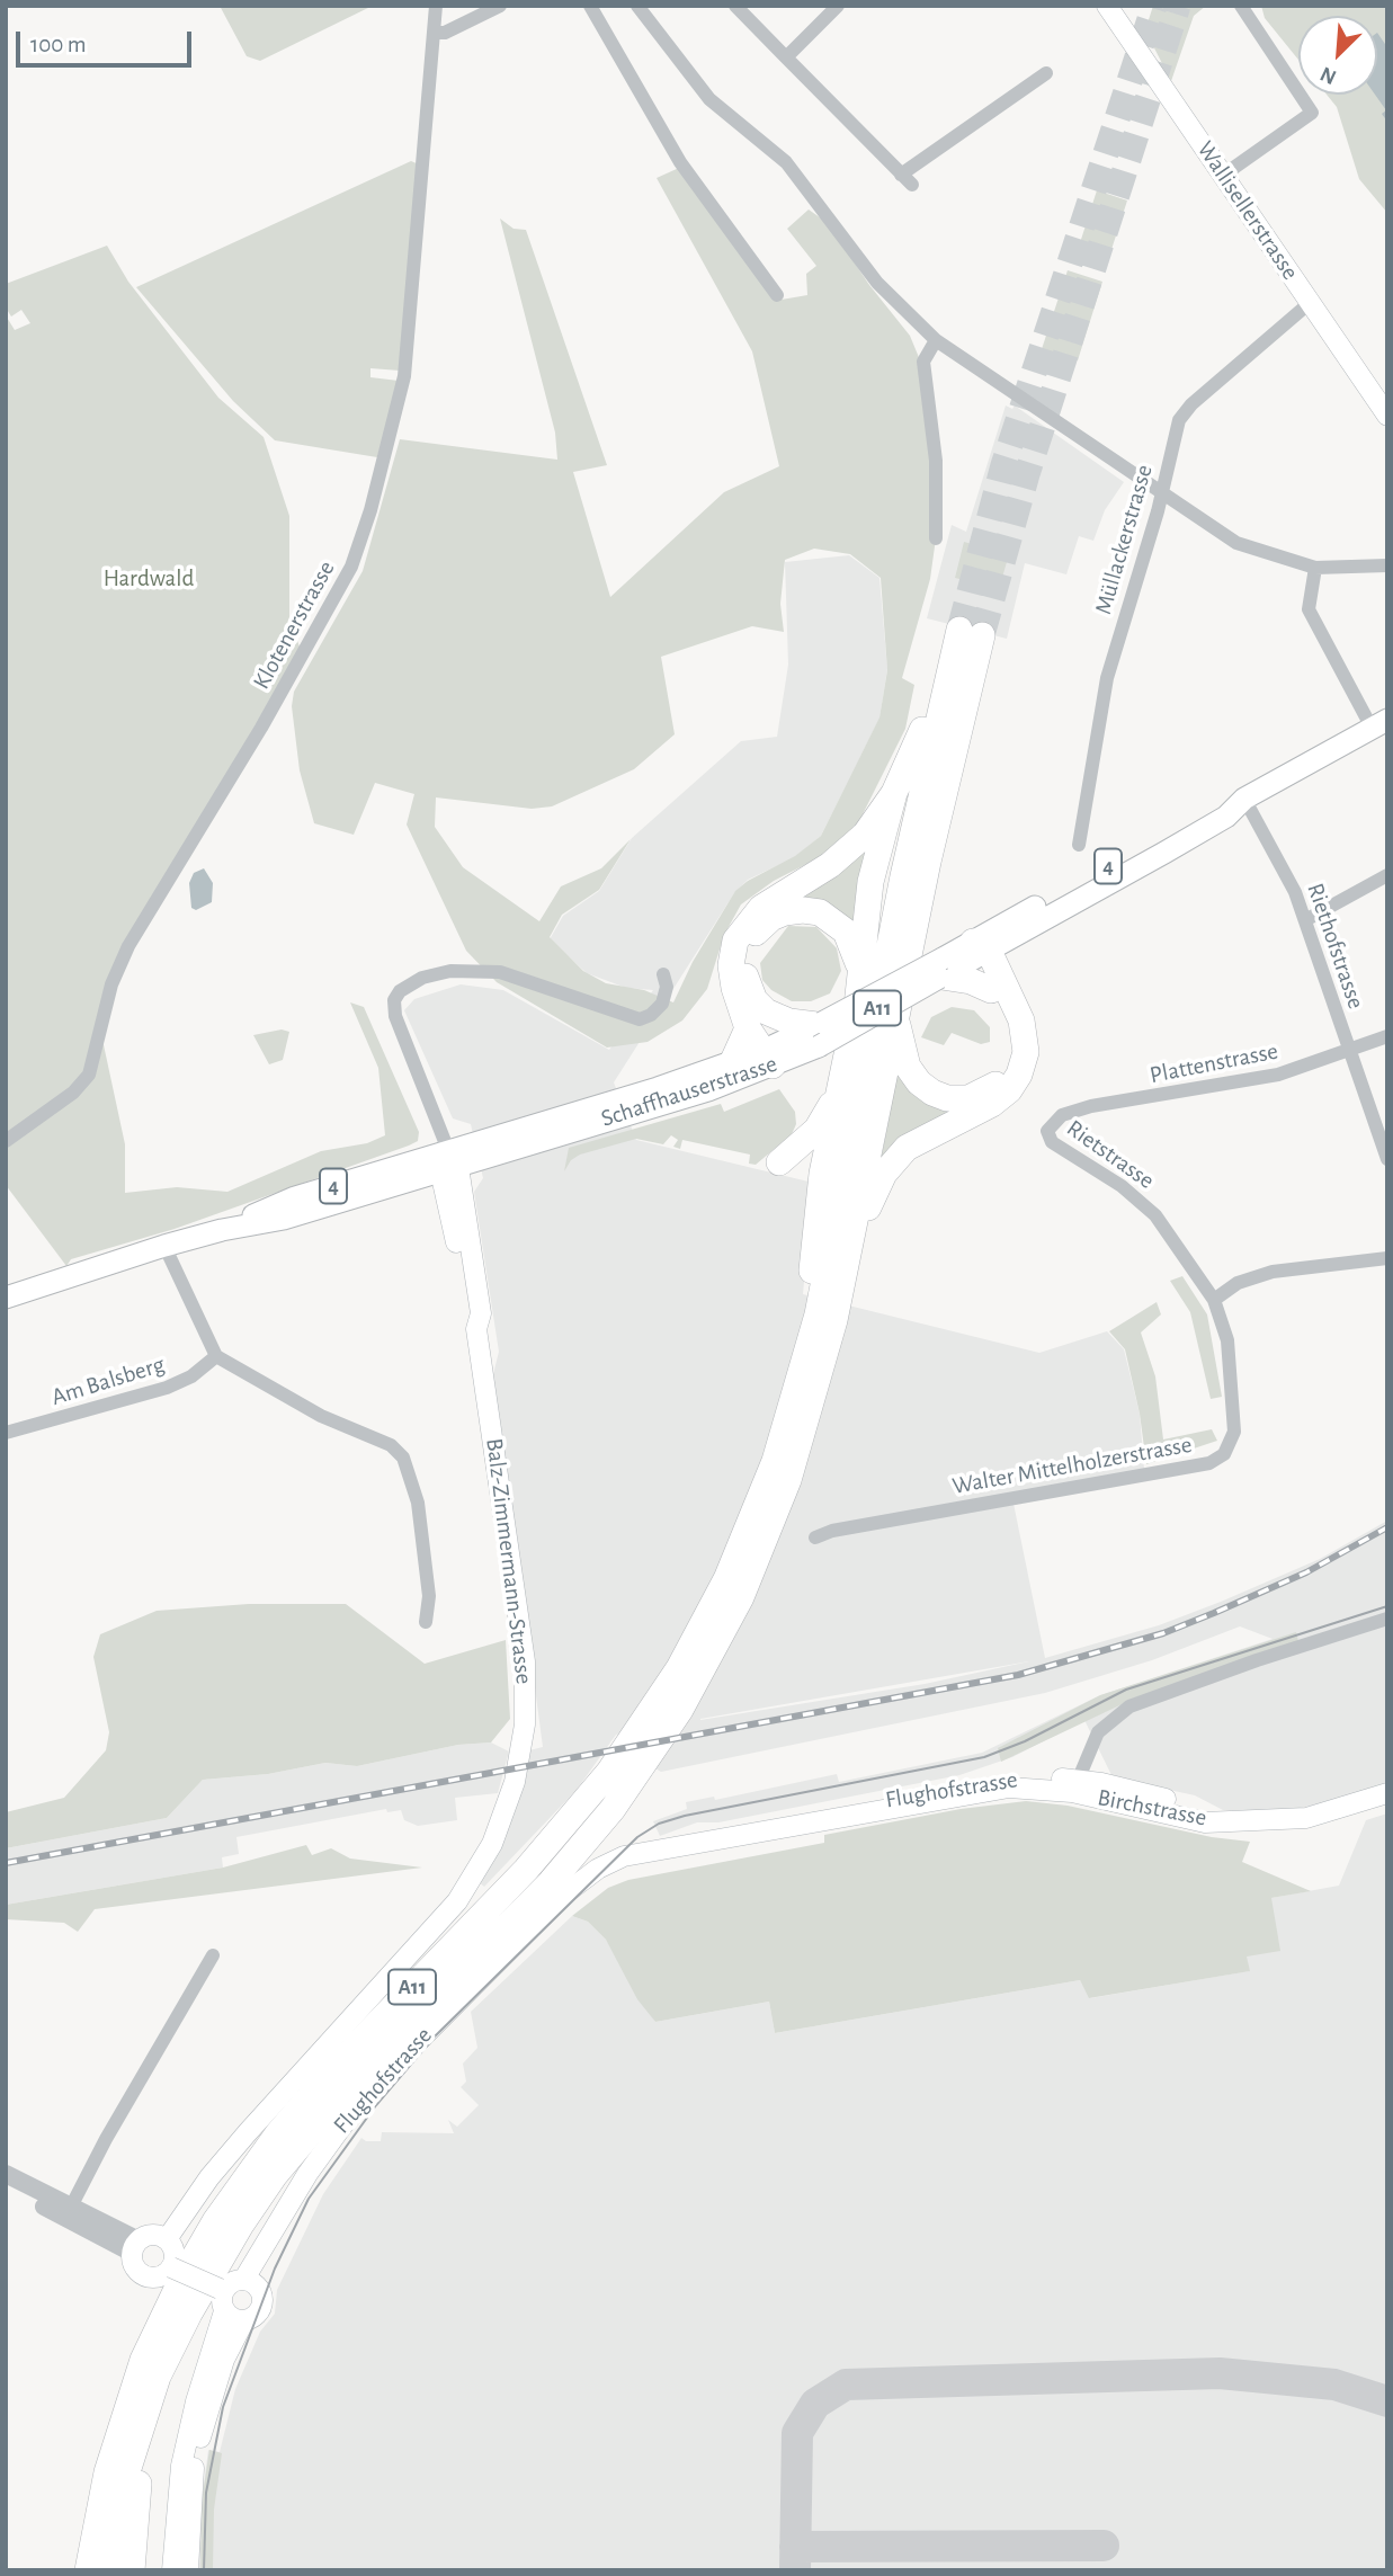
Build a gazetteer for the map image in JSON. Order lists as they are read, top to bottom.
{
  "streets": {
    "highway": ["A11"],
    "main road": [
      "Wallisellerstrasse",
      "4",
      "Schaffhauserstrasse",
      "Balz-Zimmermann-Strasse",
      "Flughofstrasse",
      "Birchstrasse"
    ],
    "street": [
      "Müllackerstrasse",
      "Klotenerstrasse",
      "Riethofstrasse",
      "Plattenstrasse",
      "Rietstrasse",
      "Am Balsberg",
      "Walter Mittelholzerstrasse"
    ]
  },
  "crossings": [
    ["Wallisellerstrasse", "Müllackerstrasse"],
    ["Riethofstrasse", "Plattenstrasse"],
    ["Riethofstrasse", "Schaffhauserstrasse"],
    ["Plattenstrasse", "Rietstrasse"],
    ["Schaffhauserstrasse", "Balz-Zimmermann-Strasse"],
    ["Rietstrasse", "Walter Mittelholzerstrasse"],
    ["Flughofstrasse", "Birchstrasse"]
  ],
  "parks": ["Hardwald"],
  "scale_bar": "100 m",
  "north": "bottom left"
}
